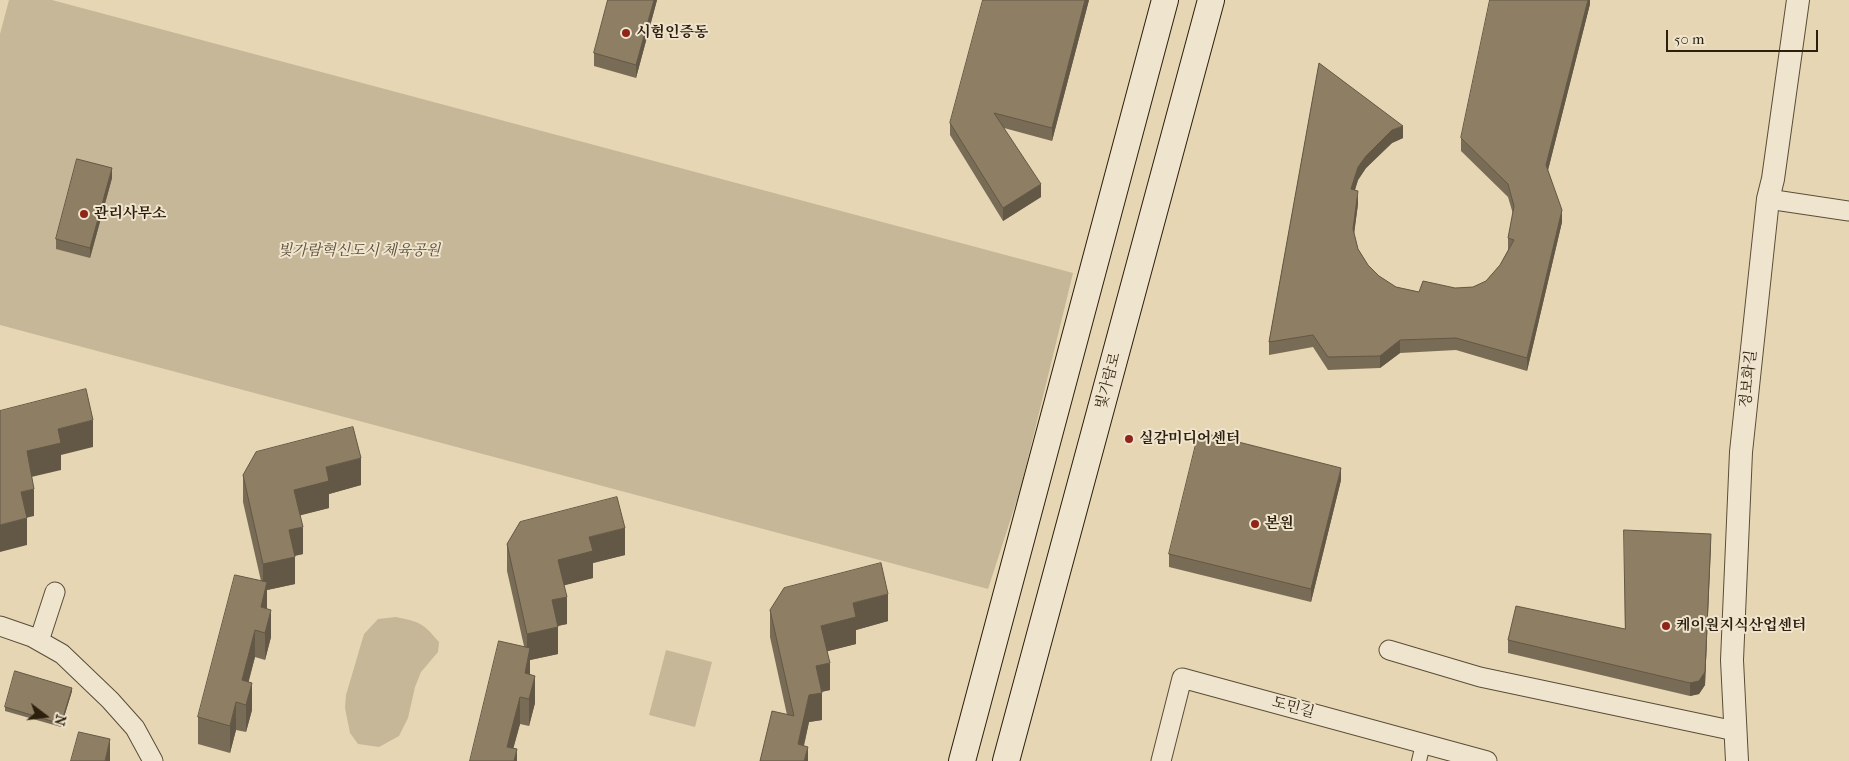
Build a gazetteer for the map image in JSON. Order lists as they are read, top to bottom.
{
  "streets": {
    "main road": ["빛가람로"],
    "street": ["정보화길", "도민길"]
  },
  "parks": ["빛가람혁신도시 체육공원"],
  "places": [
    "시험인증동",
    "관리사무소",
    "실감미디어센터",
    "본원",
    "케이원지식산업센터"
  ],
  "scale_bar": "50 m",
  "north": "right"
}
